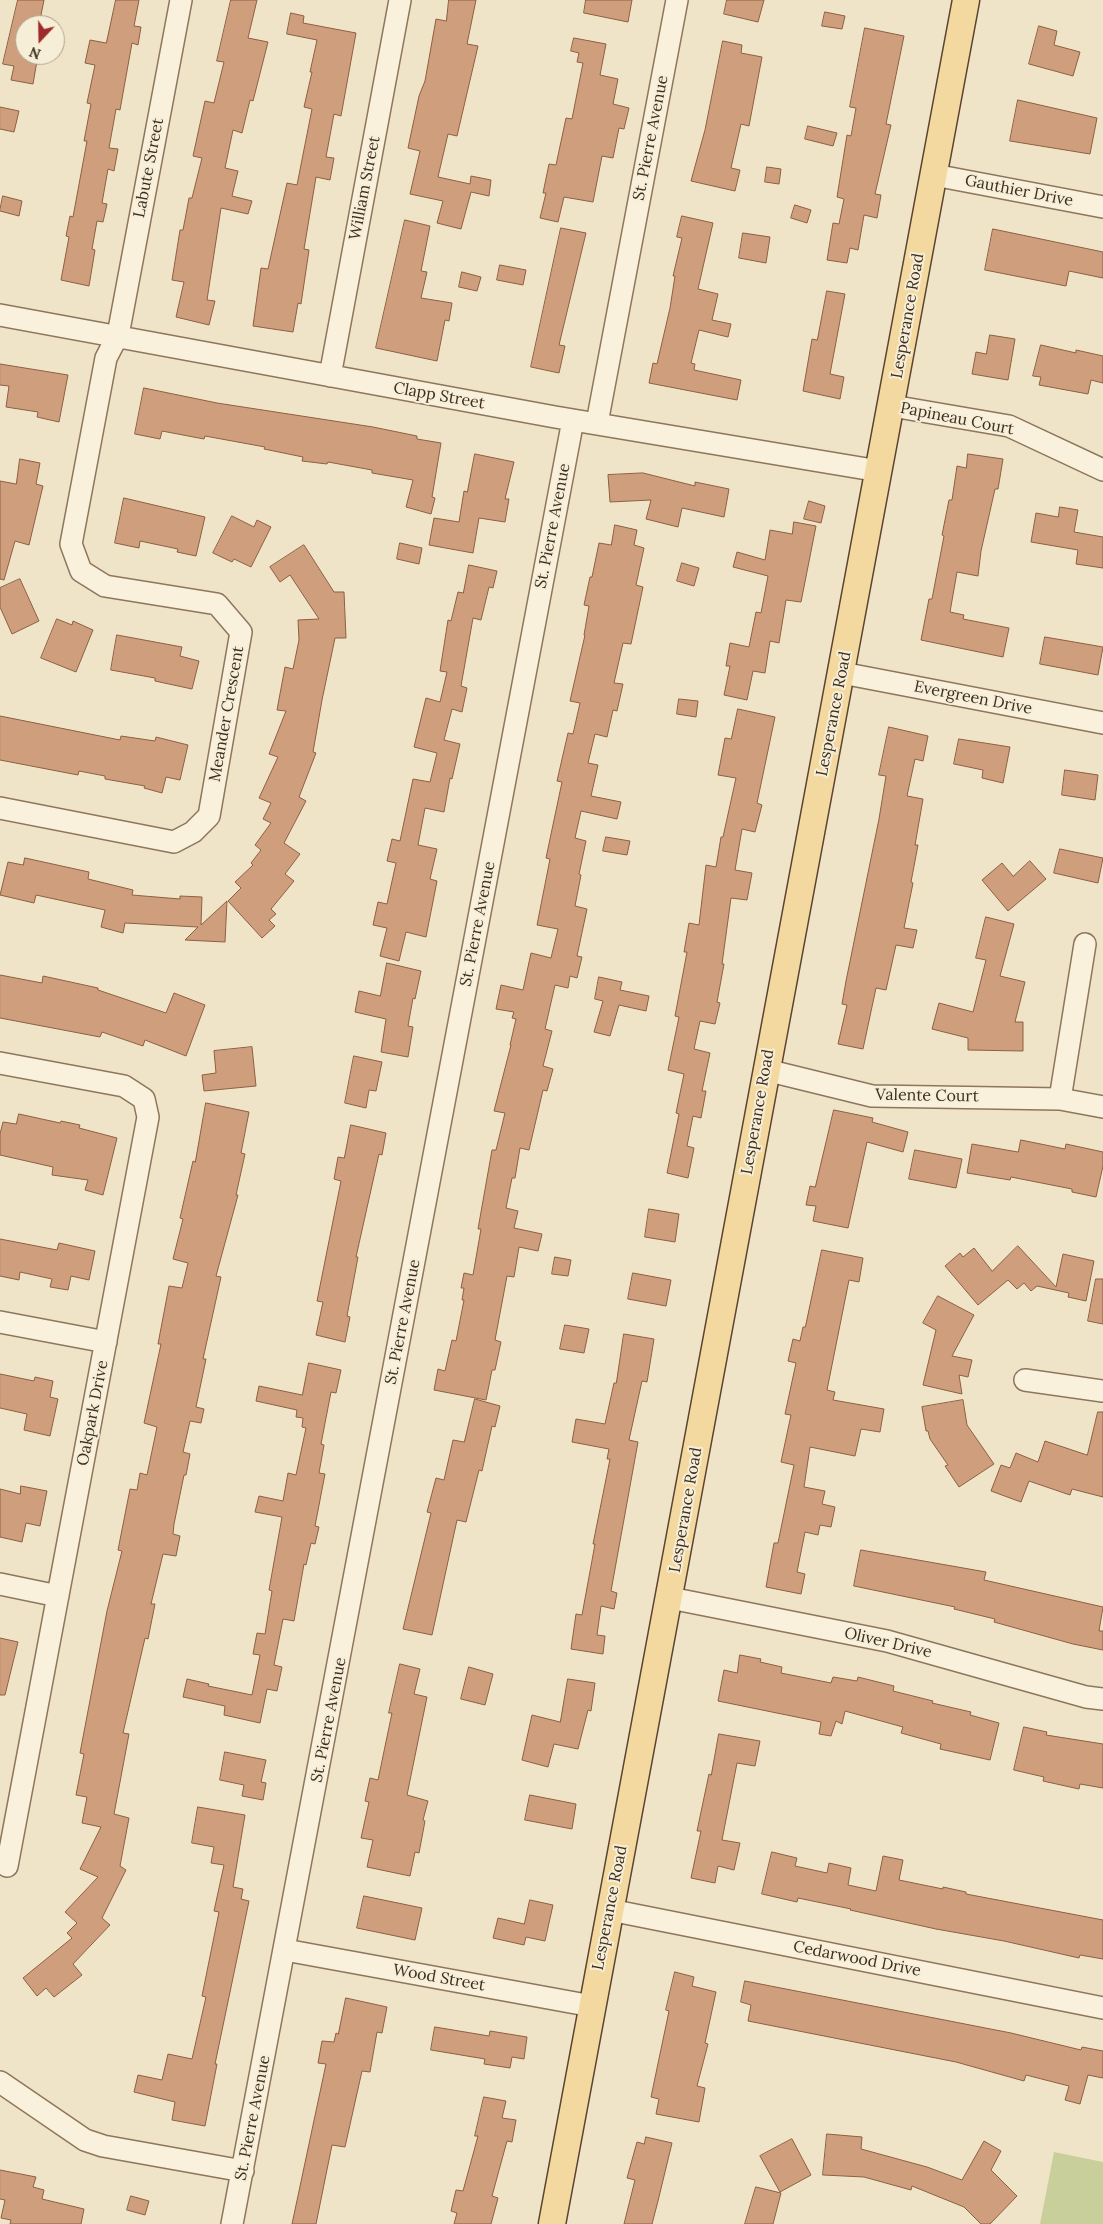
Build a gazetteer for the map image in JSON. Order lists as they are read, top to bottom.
{
  "streets": {
    "main road": ["Lesperance Road"],
    "street": [
      "St. Pierre Avenue",
      "Labute Street",
      "William Street",
      "Gauthier Drive",
      "Clapp Street",
      "Papineau Court",
      "Evergreen Drive",
      "Meander Crescent",
      "Valente Court",
      "Oakpark Drive",
      "Oliver Drive",
      "Cedarwood Drive",
      "Wood Street"
    ]
  },
  "crossings": [
    ["St. Pierre Avenue", "Clapp Street"],
    ["St. Pierre Avenue", "Wood Street"],
    ["Labute Street", "Clapp Street"],
    ["Labute Street", "Meander Crescent"],
    ["William Street", "Clapp Street"],
    ["Gauthier Drive", "Lesperance Road"],
    ["Lesperance Road", "Clapp Street"],
    ["Lesperance Road", "Papineau Court"],
    ["Lesperance Road", "Evergreen Drive"],
    ["Lesperance Road", "Valente Court"],
    ["Lesperance Road", "Oliver Drive"],
    ["Lesperance Road", "Cedarwood Drive"],
    ["Lesperance Road", "Wood Street"],
    ["Clapp Street", "Meander Crescent"]
  ],
  "north": "bottom"
}
